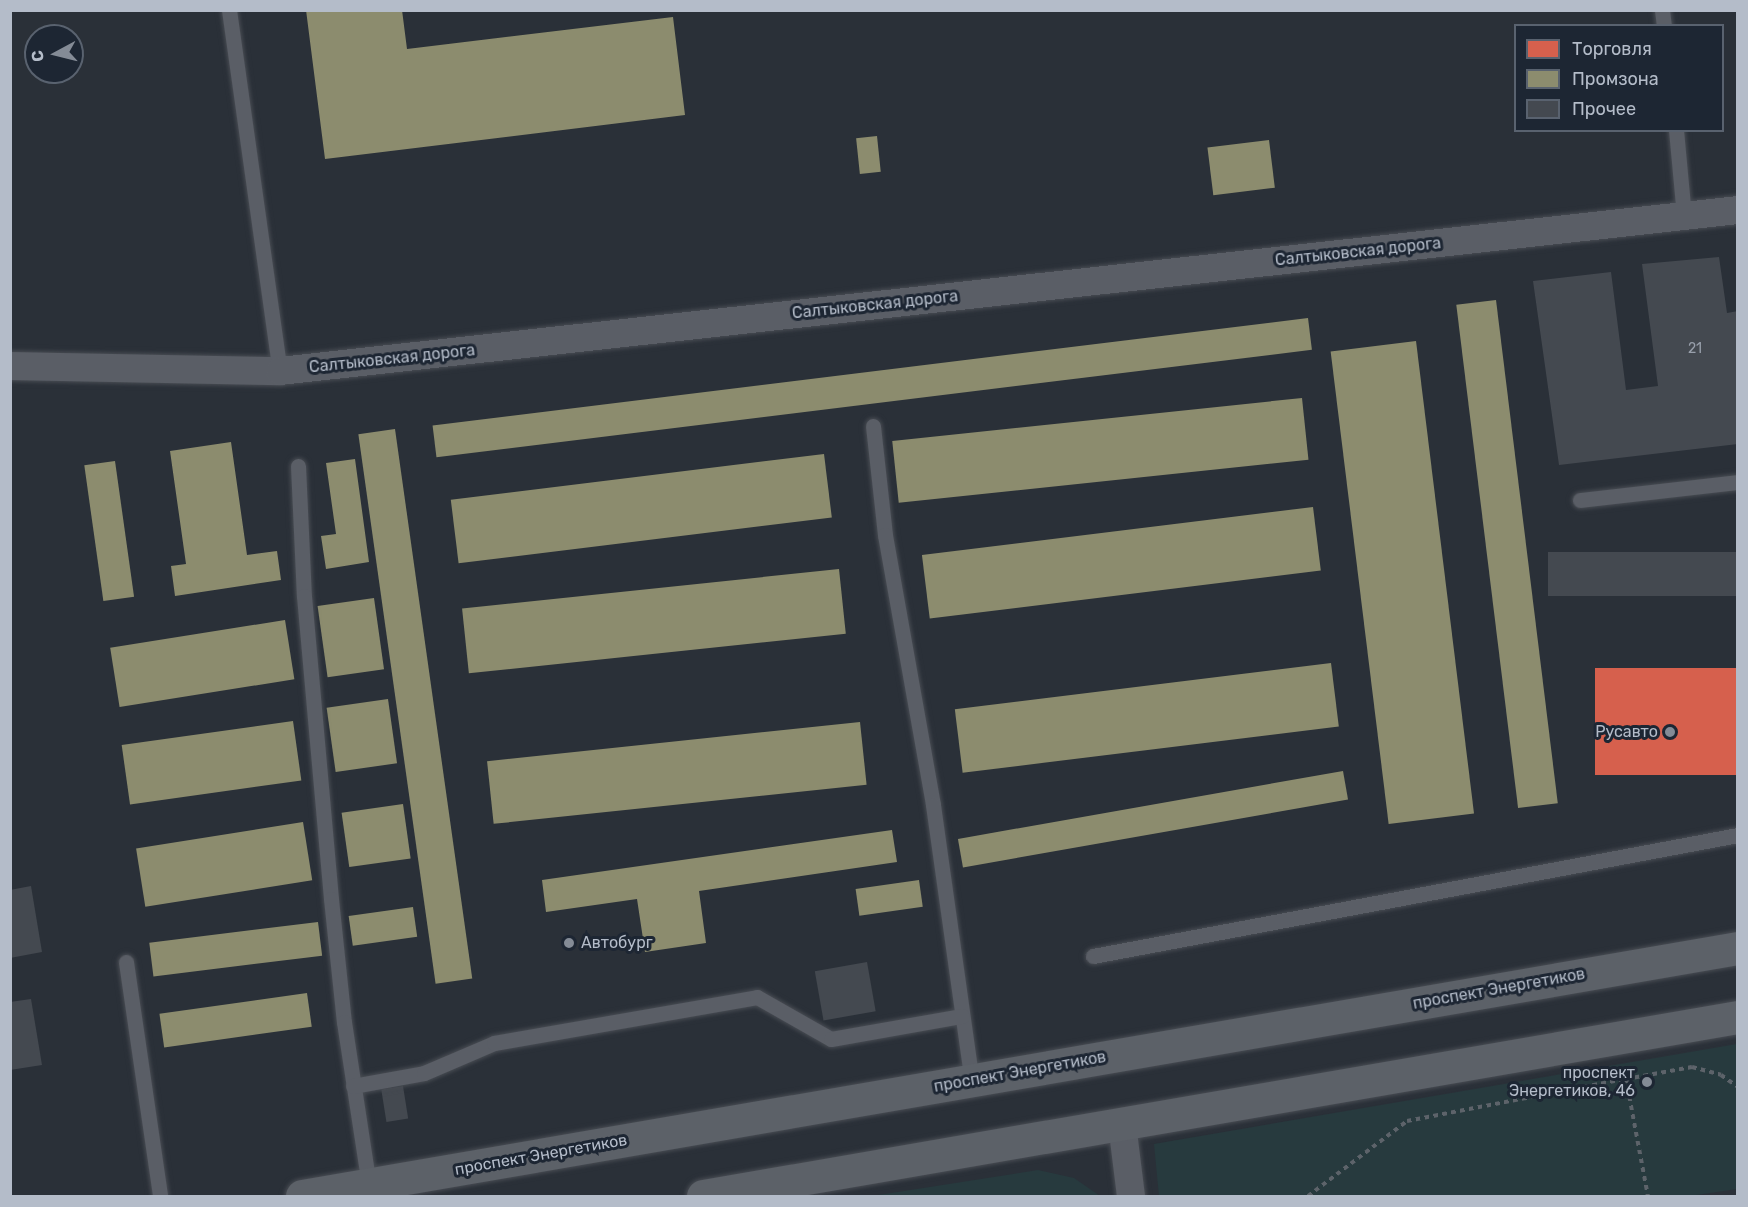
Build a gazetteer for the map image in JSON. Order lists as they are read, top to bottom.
{
  "streets": {
    "main road": ["проспект Энергетиков"],
    "street": ["Салтыковская дорога"]
  },
  "places": ["Русавто", "Автобург", "проспект Энергетиков, 46"],
  "house_numbers": ["21"],
  "legend": ["Торговля", "Промзона", "Прочее"],
  "north": "left"
}
